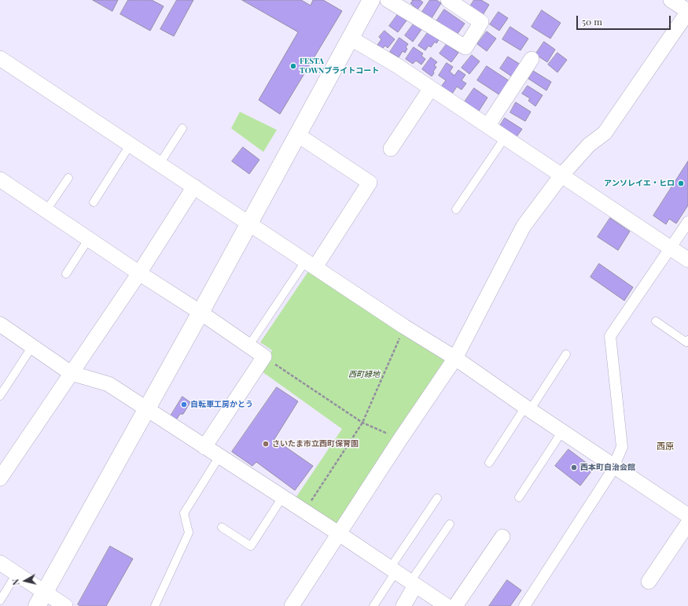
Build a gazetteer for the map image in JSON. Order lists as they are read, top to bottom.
{
  "districts": ["西原"],
  "parks": ["西町緑地"],
  "places": [
    "FESTA TOWNブライトコート",
    "アンソレイエ・ヒロ",
    "自転車工房かとう",
    "さいたま市立西町保育園",
    "西本町自治会館"
  ],
  "scale_bar": "50 m",
  "north": "left"
}
